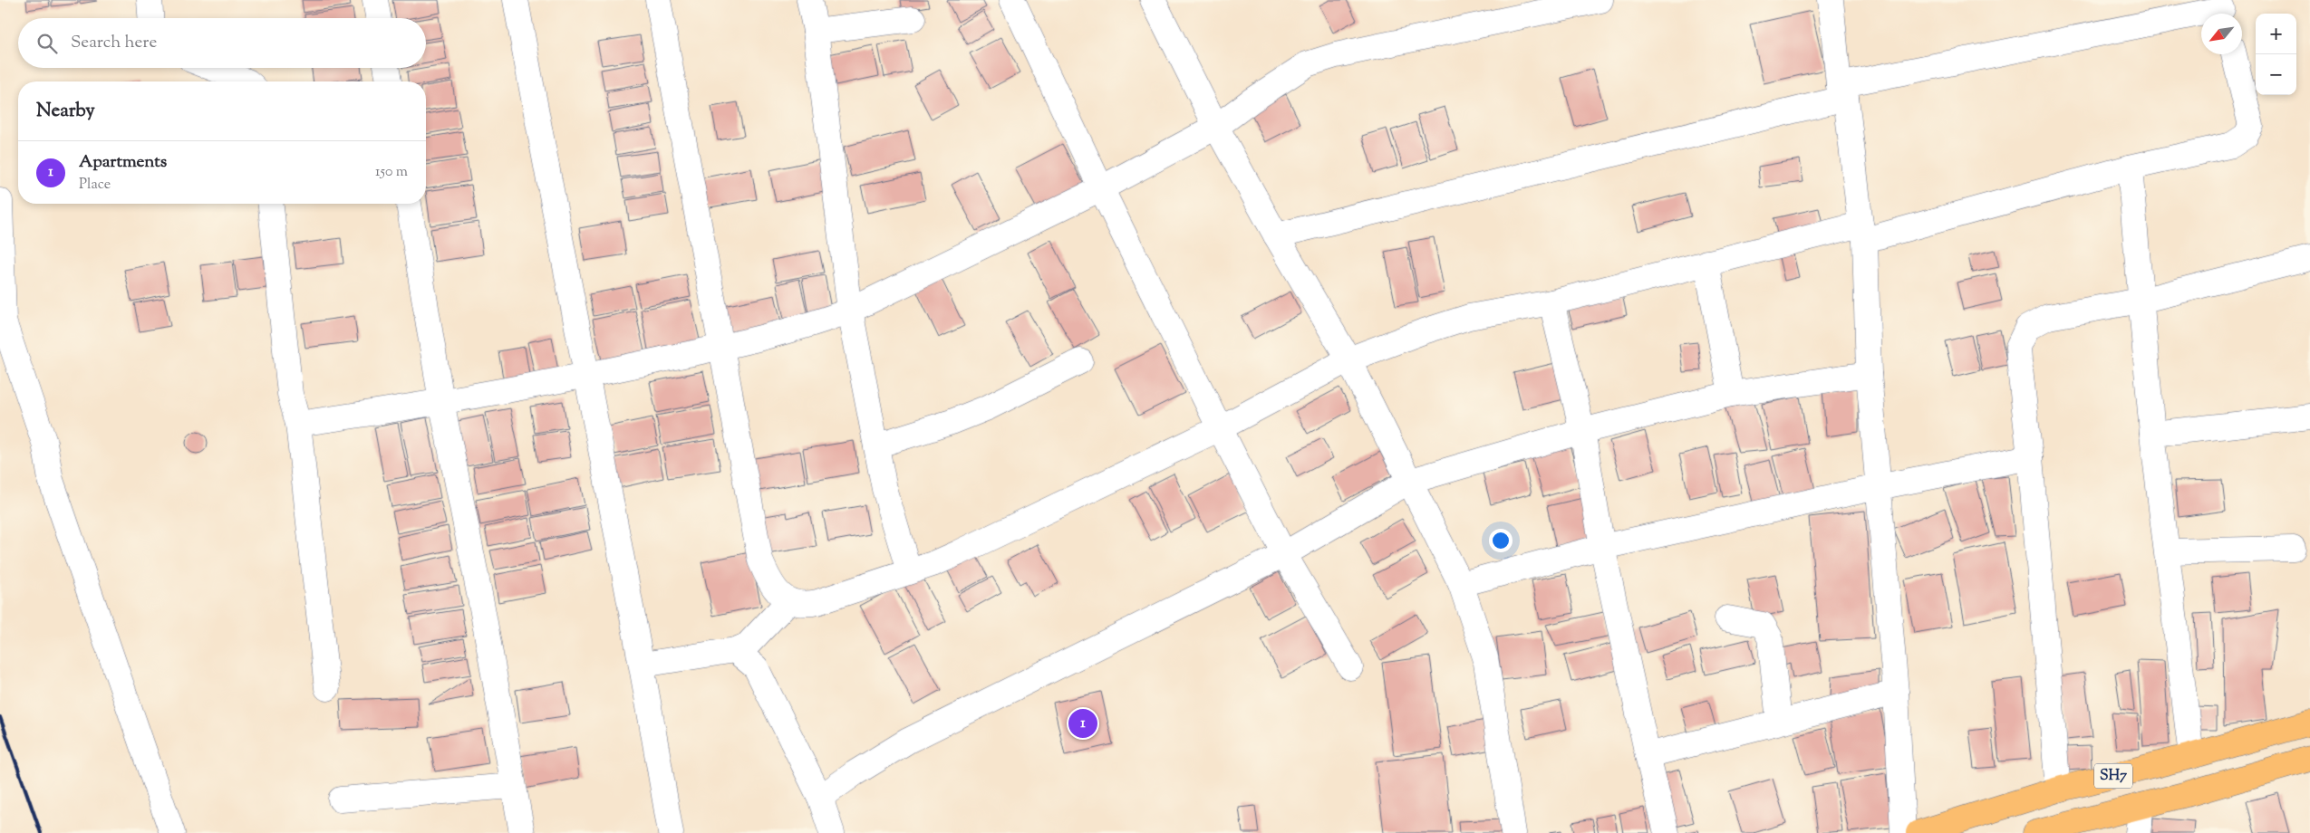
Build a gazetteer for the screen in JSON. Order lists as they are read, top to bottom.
{
  "streets": {
    "main road": ["SH7"]
  },
  "north": "bottom left",
  "page": {
    "map_buttons": ["+", "−"],
    "search": "Search here",
    "heading": "Nearby",
    "list": [
      {
        "mark": "1",
        "name": "Apartments",
        "note": "Place",
        "value": "150 m"
      }
    ],
    "pins": "1"
  }
}
